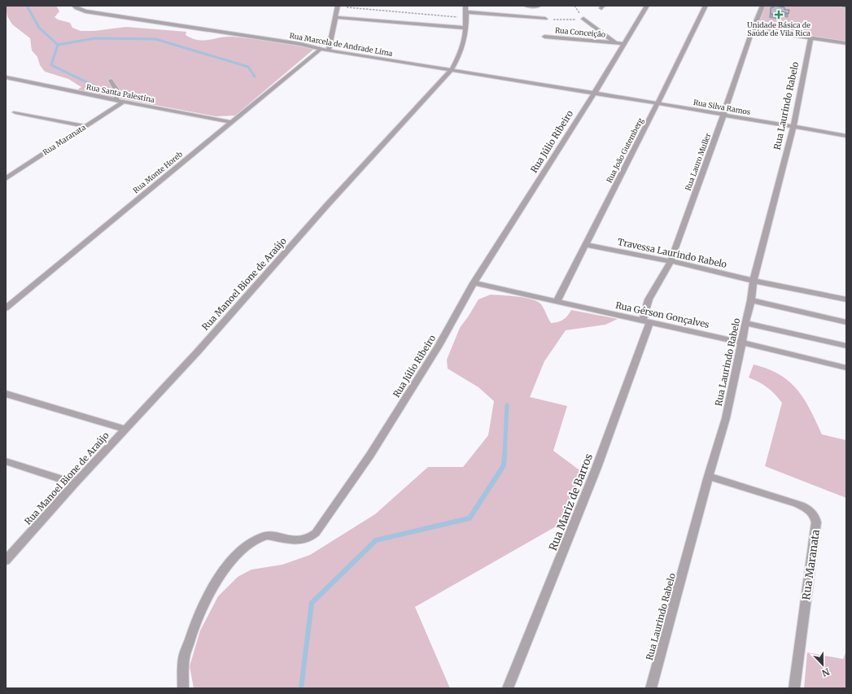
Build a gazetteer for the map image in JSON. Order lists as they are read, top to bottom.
{
  "streets": {
    "street": [
      "Rua Conceição",
      "Rua Marcela de Andrade Lima",
      "Rua Santa Palestina",
      "Rua Laurindo Rabelo",
      "Rua Silva Ramos",
      "Rua Maranata",
      "Rua Júlio Ribeiro",
      "Rua João Gutemberg",
      "Rua Lauro Muller",
      "Rua Monte Horeb",
      "Travessa Laurindo Rabelo",
      "Rua Manoel Bione de Araújo",
      "Rua Gérson Gonçalves",
      "Rua Mariz de Barros"
    ]
  },
  "crossings": [
    ["Rua Conceição", "Rua Júlio Ribeiro"],
    ["Rua Marcela de Andrade Lima", "Rua Silva Ramos"],
    ["Rua Marcela de Andrade Lima", "Rua Júlio Ribeiro"],
    ["Rua Marcela de Andrade Lima", "Rua Monte Horeb"],
    ["Rua Marcela de Andrade Lima", "Rua Manoel Bione de Araújo"],
    ["Rua Santa Palestina", "Rua Maranata"],
    ["Rua Santa Palestina", "Rua Monte Horeb"],
    ["Rua Laurindo Rabelo", "Rua Silva Ramos"],
    ["Rua Laurindo Rabelo", "Rua Maranata"],
    ["Rua Laurindo Rabelo", "Travessa Laurindo Rabelo"],
    ["Rua Laurindo Rabelo", "Rua Gérson Gonçalves"],
    ["Rua Silva Ramos", "Rua Júlio Ribeiro"],
    ["Rua Silva Ramos", "Rua João Gutemberg"],
    ["Rua Silva Ramos", "Rua Lauro Muller"],
    ["Rua Júlio Ribeiro", "Rua Gérson Gonçalves"],
    ["Rua João Gutemberg", "Travessa Laurindo Rabelo"],
    ["Rua João Gutemberg", "Rua Gérson Gonçalves"],
    ["Rua Lauro Muller", "Travessa Laurindo Rabelo"],
    ["Rua Lauro Muller", "Rua Gérson Gonçalves"],
    ["Rua Lauro Muller", "Rua Mariz de Barros"],
    ["Rua Gérson Gonçalves", "Rua Mariz de Barros"]
  ],
  "places": {
    "health": ["Unidade Básica de Saúde de Vila Rica"]
  },
  "north": "bottom"
}
